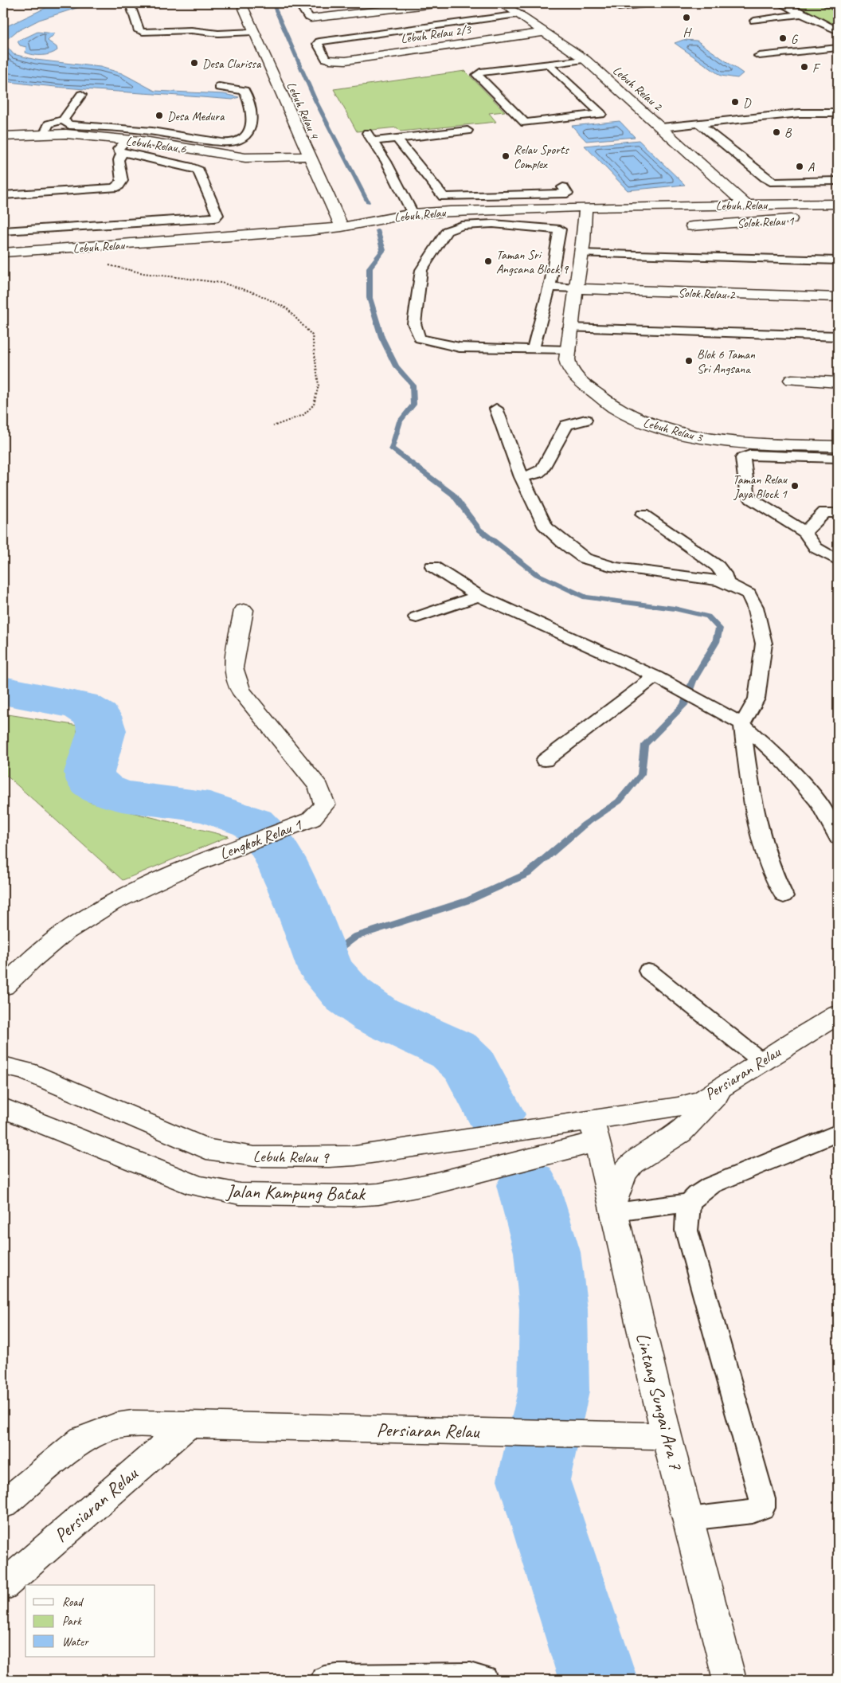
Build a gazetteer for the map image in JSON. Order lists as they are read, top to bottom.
{
  "streets": {
    "street": [
      "Lebuh Relau 2/3",
      "Lebuh Relau 2",
      "Lebuh Relau 4",
      "Lebuh Relau 6",
      "Lebuh Relau",
      "Solok Relau 1",
      "Solok Relau 2",
      "Lebuh Relau 3",
      "Lengkok Relau 1",
      "Persiaran Relau",
      "Lebuh Relau 9",
      "Jalan Kampung Batak",
      "Lintang Sungai Ara 7"
    ]
  },
  "crossings": [
    ["Lebuh Relau 2/3", "Lebuh Relau 2"],
    ["Lebuh Relau 2", "Lebuh Relau"],
    ["Lebuh Relau 4", "Lebuh Relau 6"],
    ["Lebuh Relau 4", "Lebuh Relau"],
    ["Lebuh Relau", "Lebuh Relau 3"],
    ["Solok Relau 2", "Lebuh Relau 3"],
    ["Persiaran Relau", "Lebuh Relau 9"],
    ["Persiaran Relau", "Jalan Kampung Batak"],
    ["Persiaran Relau", "Lintang Sungai Ara 7"],
    ["Lebuh Relau 9", "Jalan Kampung Batak"],
    ["Lebuh Relau 9", "Lintang Sungai Ara 7"],
    ["Jalan Kampung Batak", "Lintang Sungai Ara 7"]
  ],
  "places": [
    "H",
    "G",
    "Desa Clarissa",
    "F",
    "D",
    "Desa Medura",
    "B",
    "Relau Sports Complex",
    "A",
    "Taman Sri Angsana Block 9",
    "Blok 6 Taman Sri Angsana",
    "Taman Relau Jaya Block 1"
  ],
  "legend": ["Road", "Park", "Water"]
}
